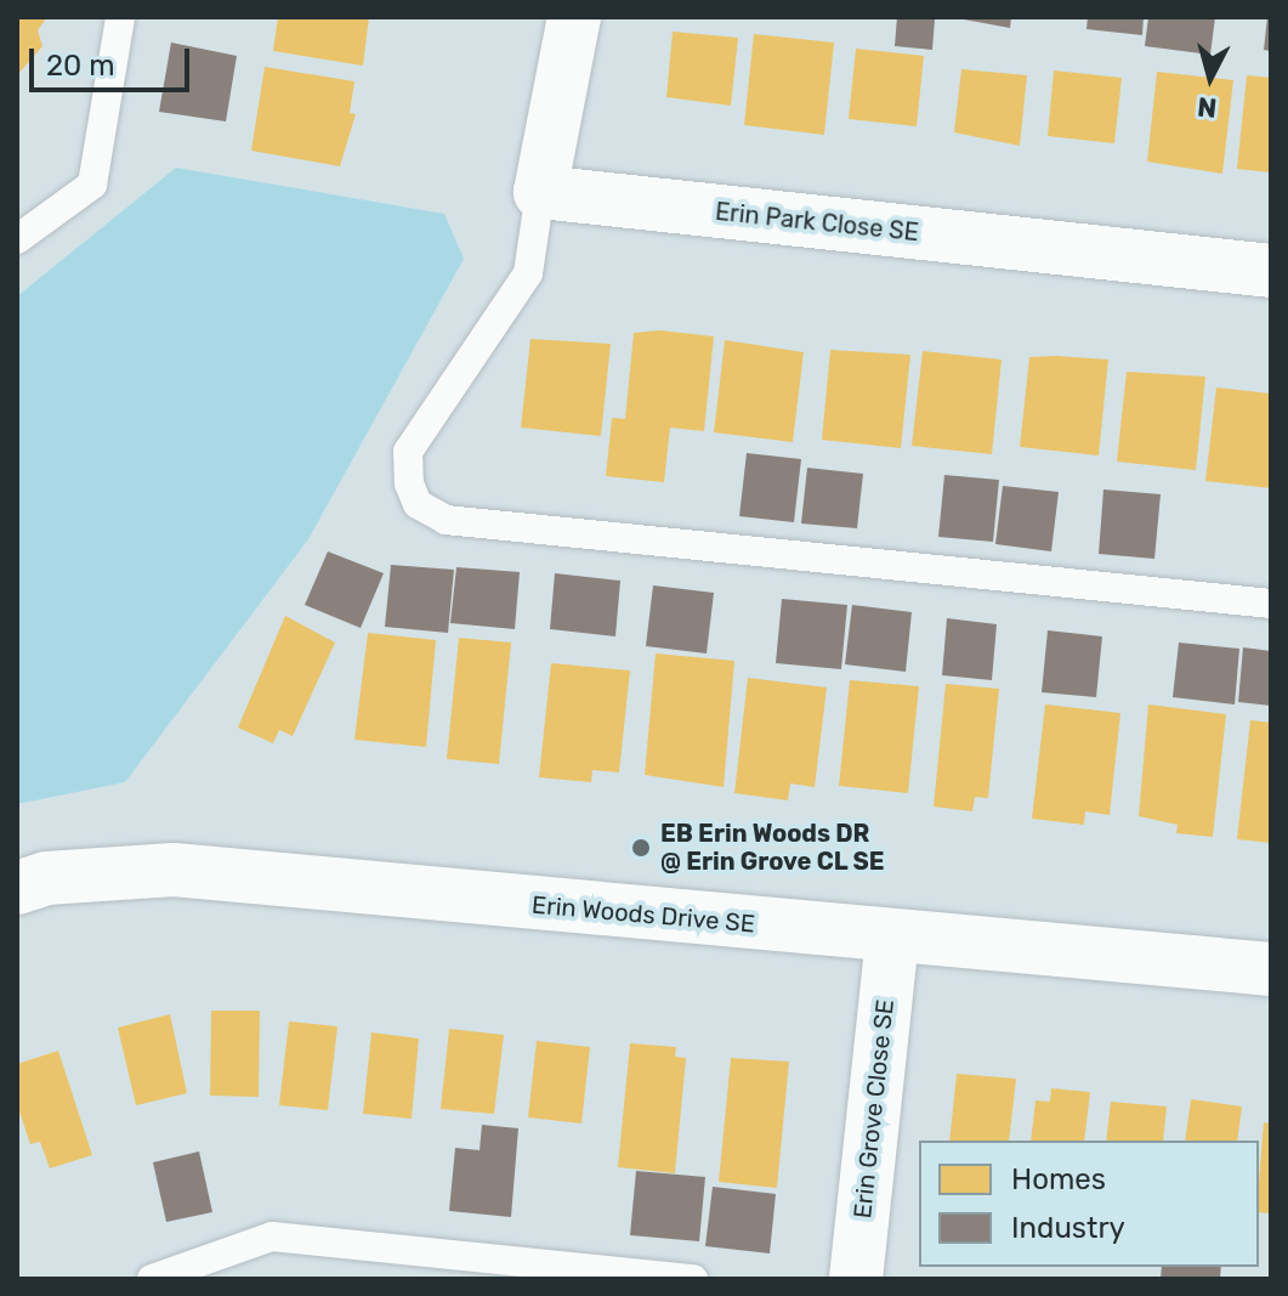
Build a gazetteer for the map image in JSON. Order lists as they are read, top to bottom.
{
  "streets": {
    "street": ["Erin Park Close SE", "Erin Woods Drive SE", "Erin Grove Close SE"]
  },
  "crossings": [
    ["Erin Woods Drive SE", "Erin Grove Close SE"]
  ],
  "places": ["EB Erin Woods DR @ Erin Grove CL SE"],
  "legend": ["Homes", "Industry"],
  "scale_bar": "20 m",
  "north": "bottom"
}
